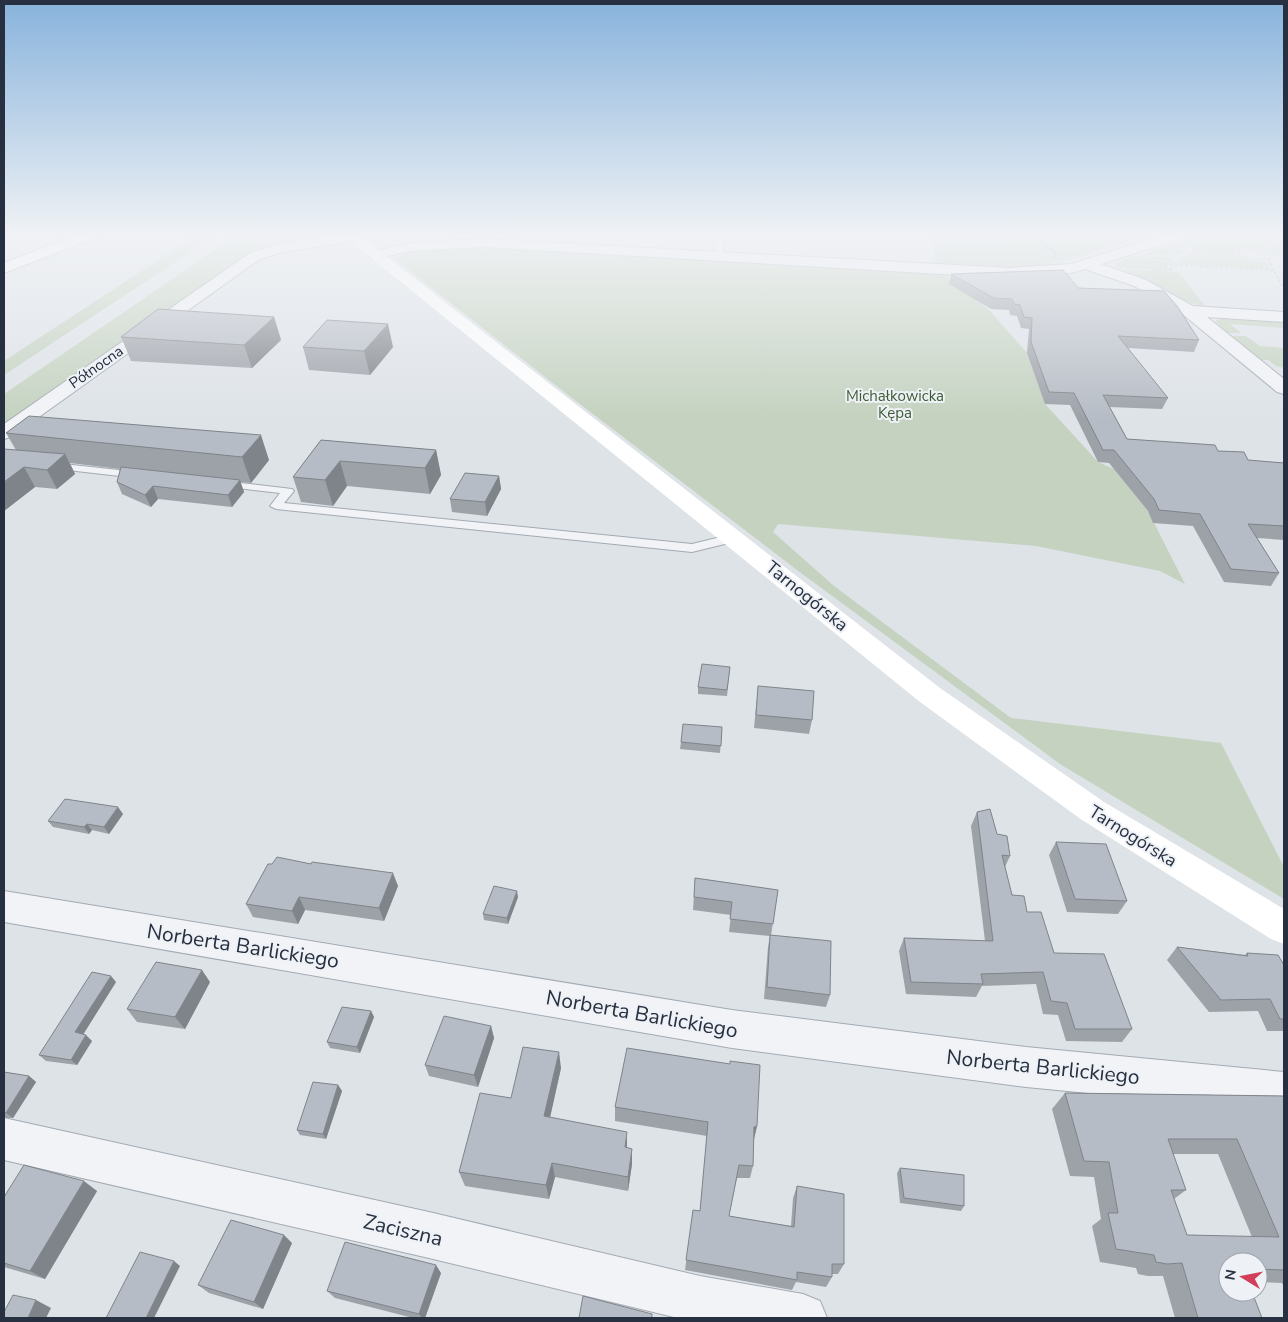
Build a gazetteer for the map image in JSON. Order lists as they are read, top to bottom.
{
  "streets": {
    "street": [
      "Północna",
      "Tarnogórska",
      "Norberta Barlickiego",
      "Zaciszna"
    ]
  },
  "parks": ["Michałkowicka Kępa"],
  "north": "left"
}
